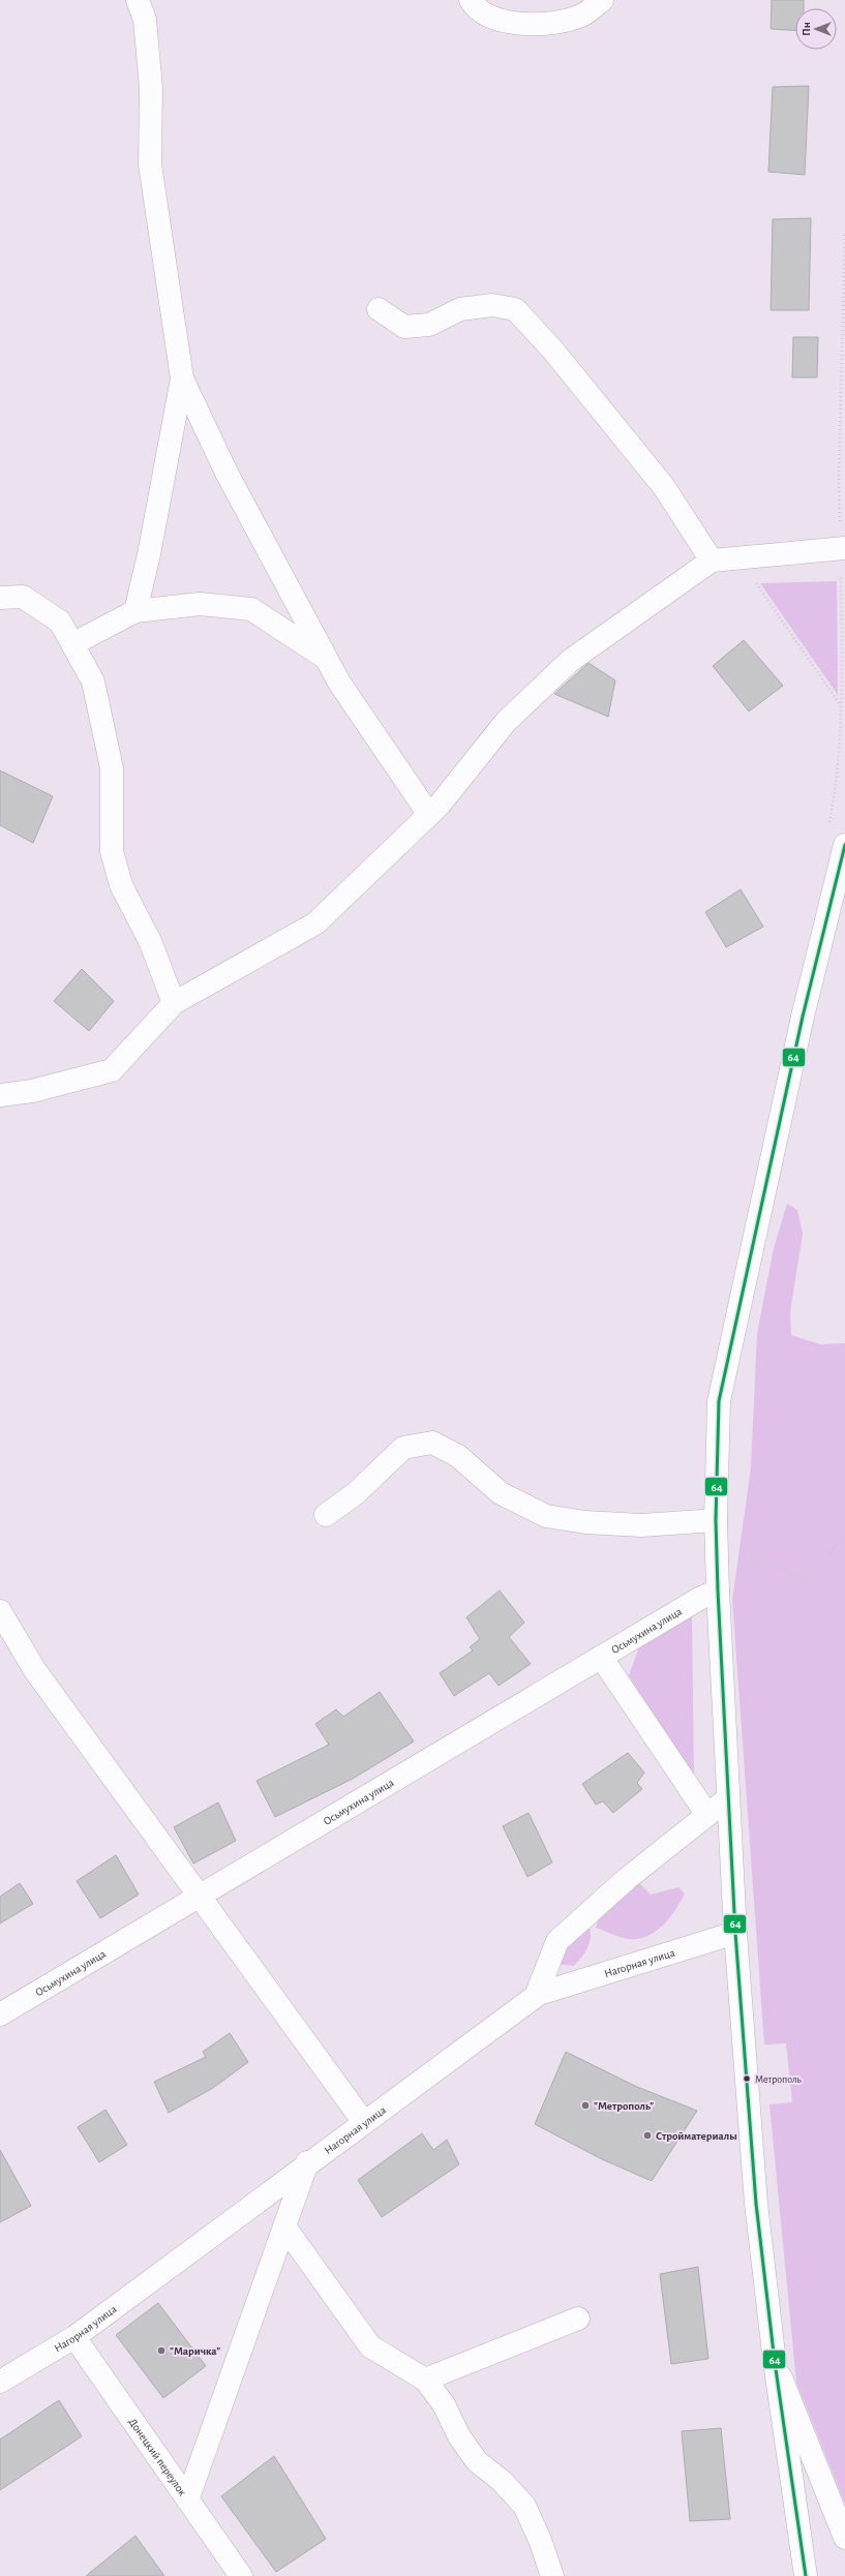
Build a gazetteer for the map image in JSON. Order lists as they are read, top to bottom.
{
  "streets": {
    "street": ["Осьмухина улица", "Нагорная улица", "Донецкий переулок"]
  },
  "crossings": [
    ["Нагорная улица", "Донецкий переулок"]
  ],
  "places": [
    "Метрополь",
    "\"Метрополь\"",
    "Стройматериалы",
    "\"Маричка\""
  ],
  "lines": ["transit line 64"],
  "north": "left"
}
